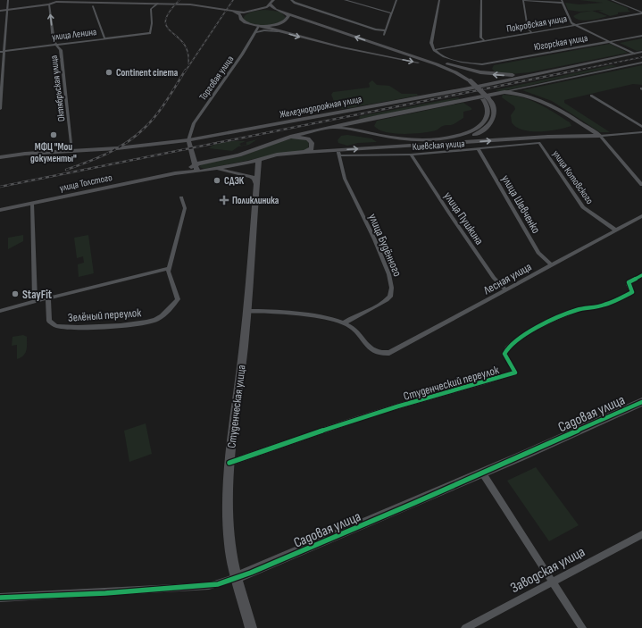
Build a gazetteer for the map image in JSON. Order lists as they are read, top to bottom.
{
  "streets": {
    "street": [
      "Покровская улица",
      "улица Ленина",
      "Югорская улица",
      "Торговая улица",
      "Октябрьская улица",
      "Железнодорожная улица",
      "Киевская улица",
      "улица Котовского",
      "улица Толстого",
      "улица Шевченко",
      "улица Пушкина",
      "улица Будённого",
      "Лесная улица",
      "Зелёный переулок",
      "Студенческий переулок",
      "Студенческая улица",
      "Садовая улица",
      "Заводская улица"
    ]
  },
  "crossings": [
    ["Покровская улица", "Югорская улица"],
    ["улица Ленина", "Октябрьская улица"],
    ["Торговая улица", "Железнодорожная улица"],
    ["Октябрьская улица", "Железнодорожная улица"],
    ["Киевская улица", "улица Котовского"],
    ["Киевская улица", "улица Шевченко"],
    ["Киевская улица", "улица Пушкина"],
    ["Киевская улица", "улица Будённого"],
    ["улица Котовского", "Лесная улица"],
    ["улица Шевченко", "Лесная улица"],
    ["улица Пушкина", "Лесная улица"],
    ["улица Будённого", "Лесная улица"],
    ["Студенческий переулок", "Студенческая улица"],
    ["Студенческая улица", "Садовая улица"]
  ],
  "places": {
    "other": [
      "Continent cinema",
      "МФЦ \"Мои документы\"",
      "СДЭК",
      "StayFit"
    ],
    "health": ["Поликлиника"]
  }
}
